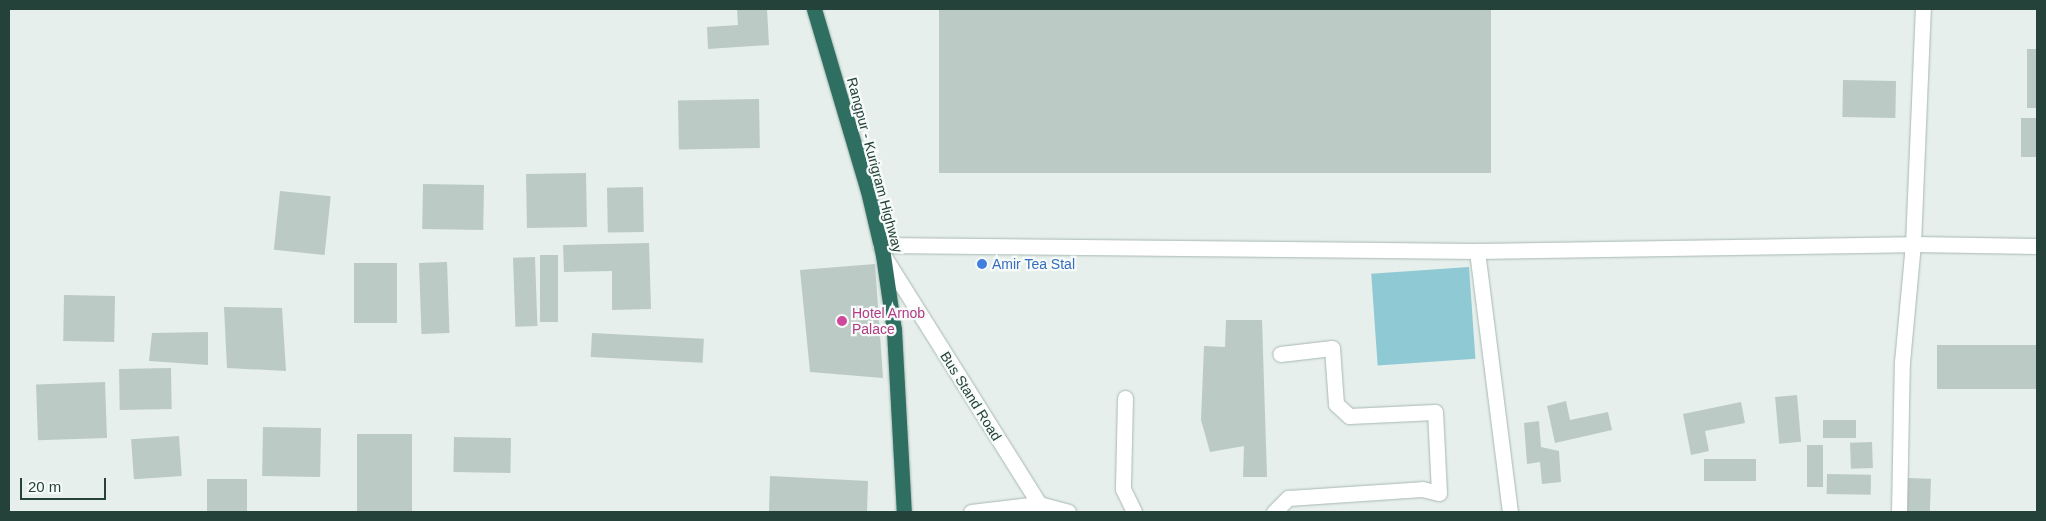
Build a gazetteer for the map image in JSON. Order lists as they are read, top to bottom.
{
  "streets": {
    "highway": ["Rangpur - Kurigram Highway"],
    "street": ["Bus Stand Road"]
  },
  "crossings": [
    ["Rangpur - Kurigram Highway", "Bus Stand Road"]
  ],
  "places": ["Amir Tea Stal", "Hotel Arnob Palace"],
  "scale_bar": "20 m"
}
